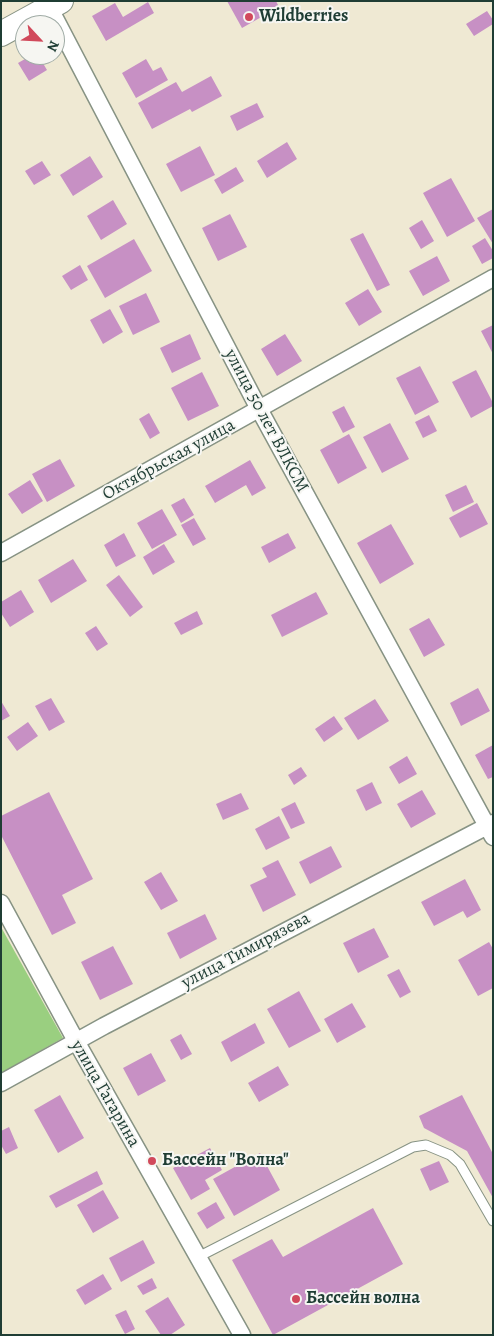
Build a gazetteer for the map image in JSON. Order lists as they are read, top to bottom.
{
  "streets": {
    "street": [
      "улица 50 лет ВЛКСМ",
      "Октябрьская улица",
      "улица Тимирязева",
      "улица Гагарина"
    ]
  },
  "crossings": [
    ["улица 50 лет ВЛКСМ", "Октябрьская улица"],
    ["улица 50 лет ВЛКСМ", "улица Тимирязева"],
    ["улица Тимирязева", "улица Гагарина"]
  ],
  "places": ["Wildberries", "Бассейн \"Волна\"", "Бассейн волна"],
  "north": "bottom right"
}
